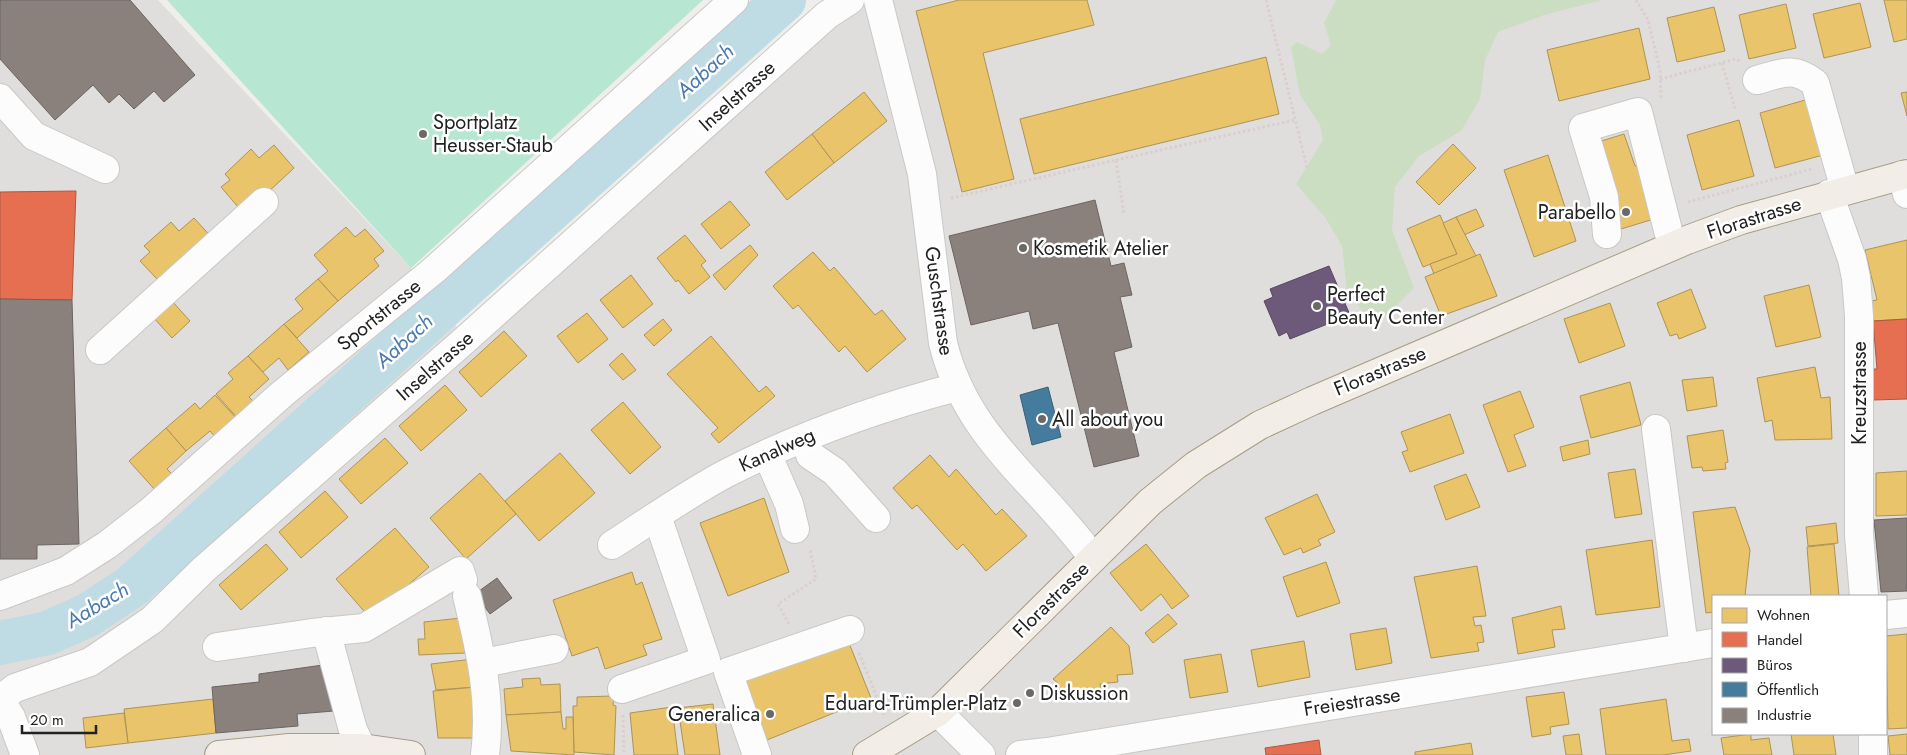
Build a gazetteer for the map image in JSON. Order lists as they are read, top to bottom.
{
  "streets": {
    "main road": ["Florastrasse"],
    "street": [
      "Inselstrasse",
      "Guschstrasse",
      "Sportstrasse",
      "Kreuzstrasse",
      "Kanalweg",
      "Freiestrasse"
    ]
  },
  "crossings": [
    ["Florastrasse", "Guschstrasse"],
    ["Florastrasse", "Kreuzstrasse"],
    ["Guschstrasse", "Kanalweg"]
  ],
  "water": ["Aabach"],
  "places": [
    "Sportplatz Heusser-Staub",
    "Parabello",
    "Kosmetik Atelier",
    "Perfect Beauty Center",
    "All about you",
    "Diskussion",
    "Eduard-Trümpler-Platz",
    "Generalica"
  ],
  "legend": [
    "Wohnen",
    "Handel",
    "Büros",
    "Öffentlich",
    "Industrie"
  ],
  "scale_bar": "20 m"
}
